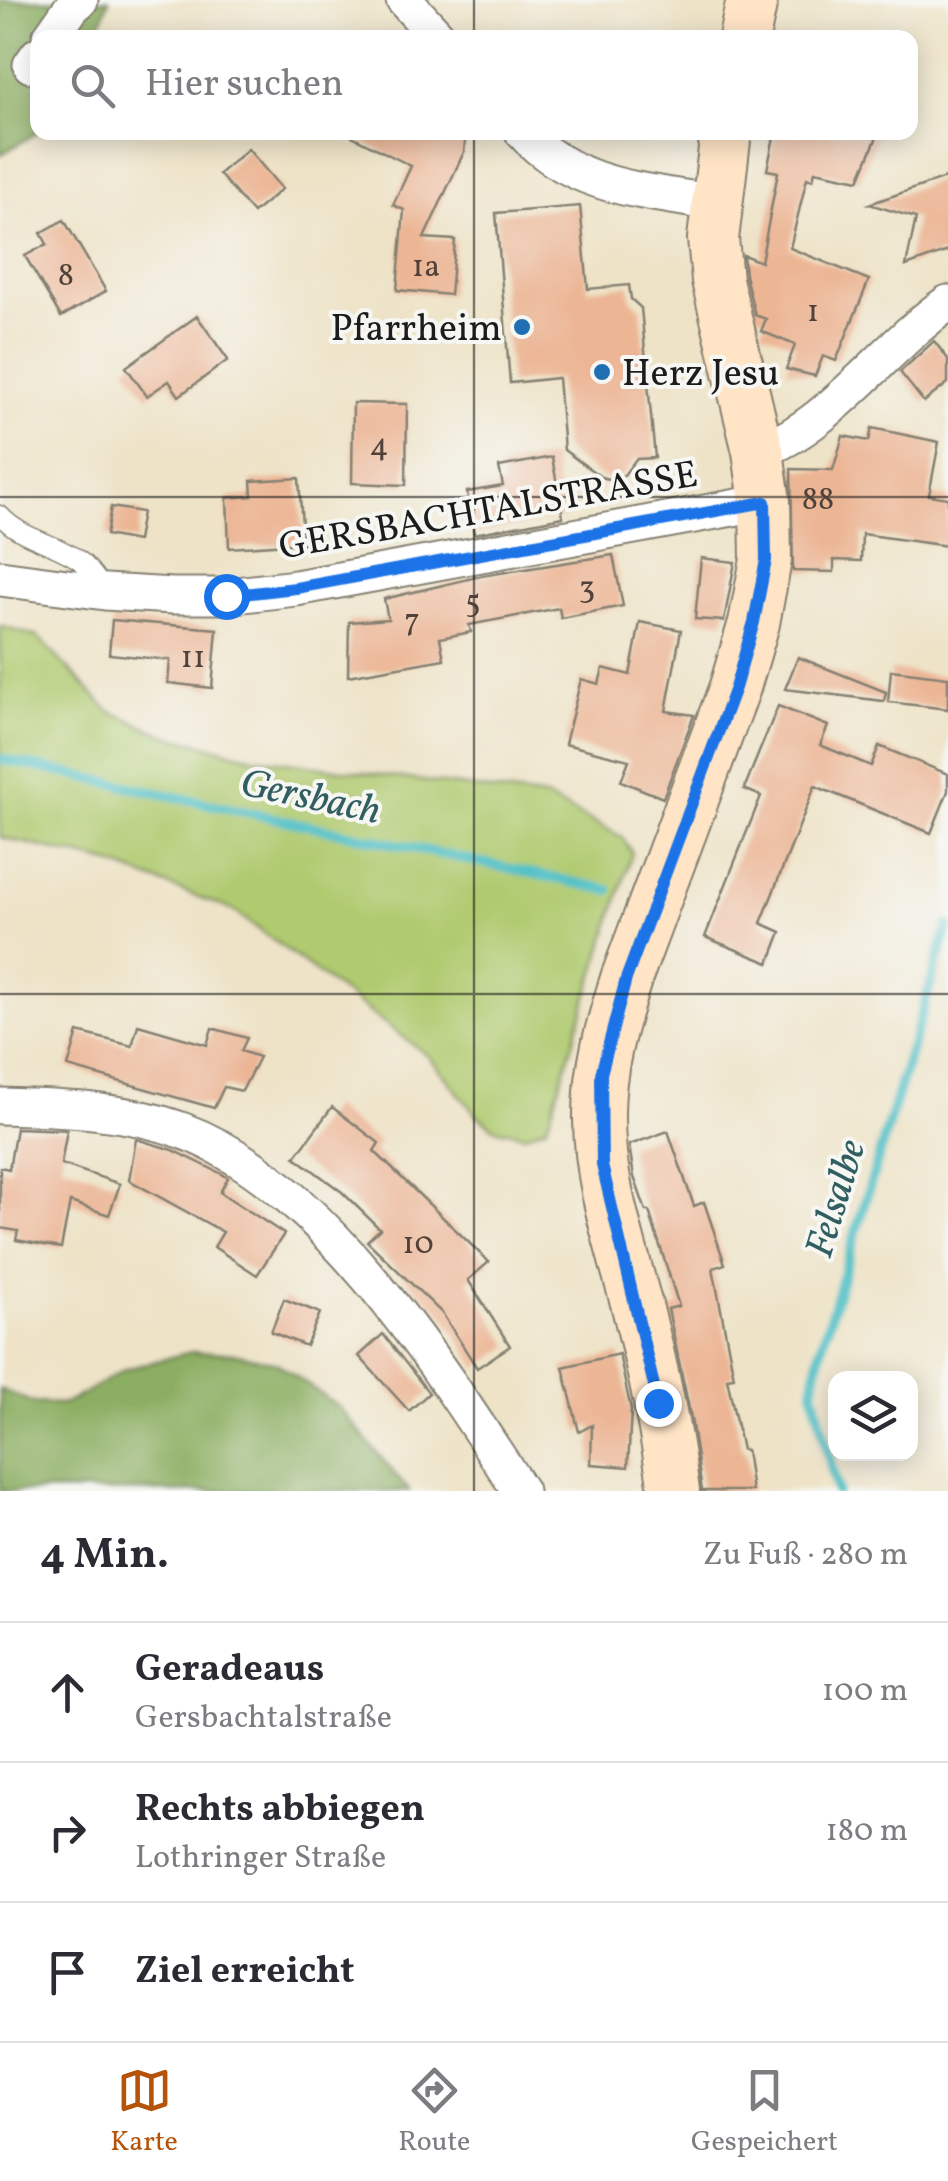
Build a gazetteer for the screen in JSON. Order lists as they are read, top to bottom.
{
  "streets": {
    "street": ["GERSBACHTALSTRASSE"]
  },
  "water": ["Gersbach", "Felsalbe"],
  "places": ["Pfarrheim", "Herz Jesu"],
  "house_numbers": [
    "1a",
    "8",
    "1",
    "4",
    "88",
    "3",
    "5",
    "7",
    "11",
    "10"
  ],
  "page": {
    "search": "Hier suchen",
    "heading": ["4 Min.", "Zu Fuß · 280 m"],
    "list": [
      ["Geradeaus", "Gersbachtalstraße", "100 m"],
      ["Rechts abbiegen", "Lothringer Straße", "180 m"],
      "Ziel erreicht"
    ],
    "nav": ["Karte", "Route", "Gespeichert"]
  }
}
